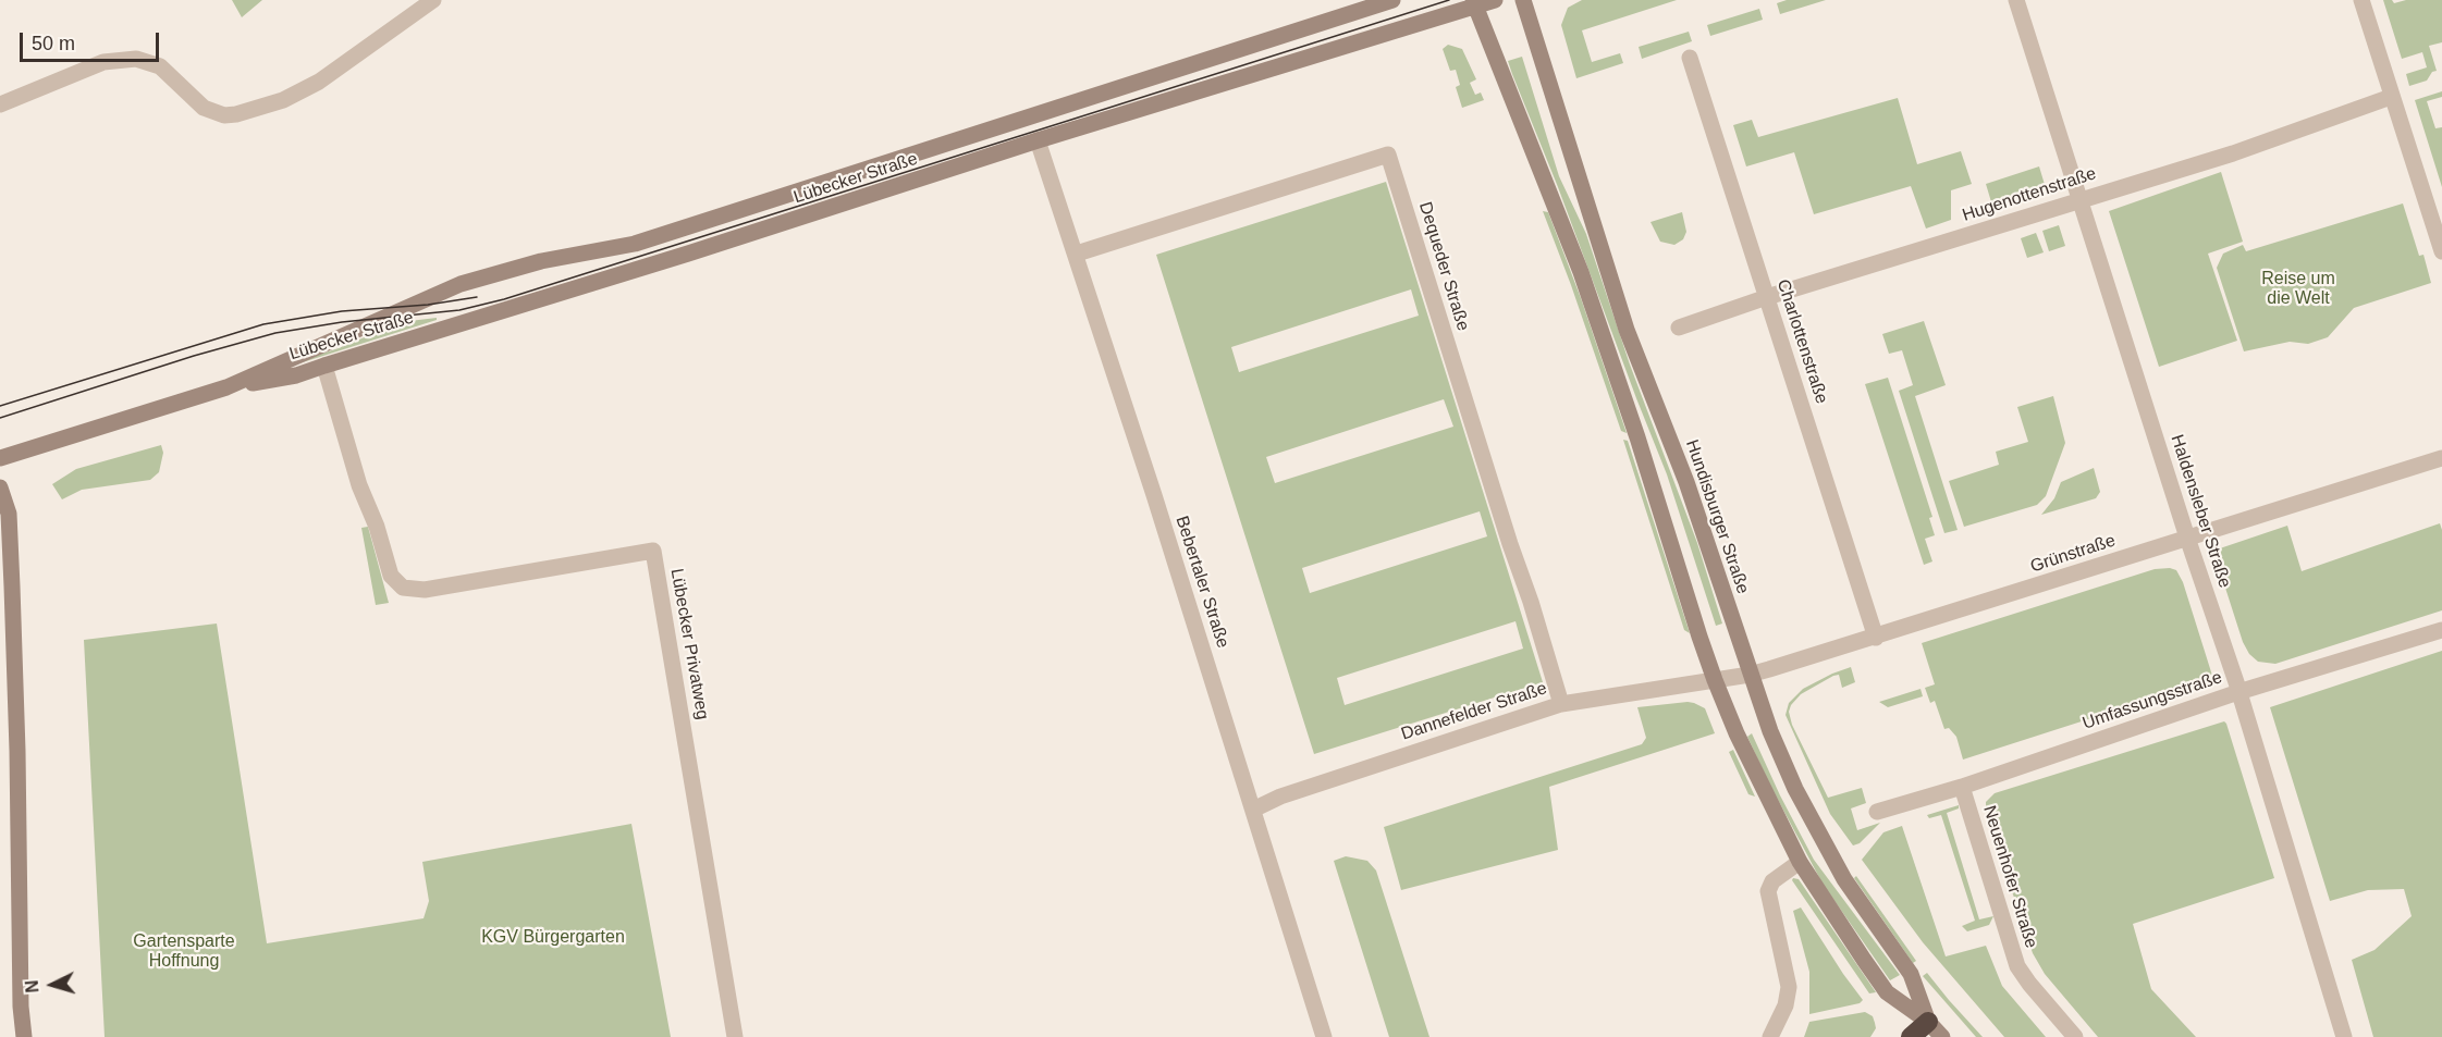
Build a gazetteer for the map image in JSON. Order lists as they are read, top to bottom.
{
  "streets": {
    "main road": ["Lübecker Straße", "Hundisburger Straße"],
    "street": [
      "Hugenottenstraße",
      "Dequeder Straße",
      "Charlottenstraße",
      "Haldensleber Straße",
      "Grünstraße",
      "Bebertaler Straße",
      "Lübecker Privatweg",
      "Umfassungsstraße",
      "Dannefelder Straße",
      "Neuenhofer Straße"
    ]
  },
  "crossings": [
    ["Lübecker Straße", "Hundisburger Straße"],
    ["Lübecker Straße", "Bebertaler Straße"],
    ["Lübecker Straße", "Lübecker Privatweg"],
    ["Hugenottenstraße", "Charlottenstraße"],
    ["Hugenottenstraße", "Haldensleber Straße"],
    ["Dequeder Straße", "Bebertaler Straße"],
    ["Dequeder Straße", "Dannefelder Straße"],
    ["Charlottenstraße", "Grünstraße"],
    ["Haldensleber Straße", "Grünstraße"],
    ["Haldensleber Straße", "Umfassungsstraße"],
    ["Hundisburger Straße", "Grünstraße"],
    ["Hundisburger Straße", "Dannefelder Straße"],
    ["Grünstraße", "Dannefelder Straße"],
    ["Bebertaler Straße", "Dannefelder Straße"],
    ["Umfassungsstraße", "Neuenhofer Straße"]
  ],
  "parks": ["Reise um die Welt", "KGV Bürgergarten", "Gartensparte Hoffnung"],
  "scale_bar": "50 m",
  "north": "left"
}
